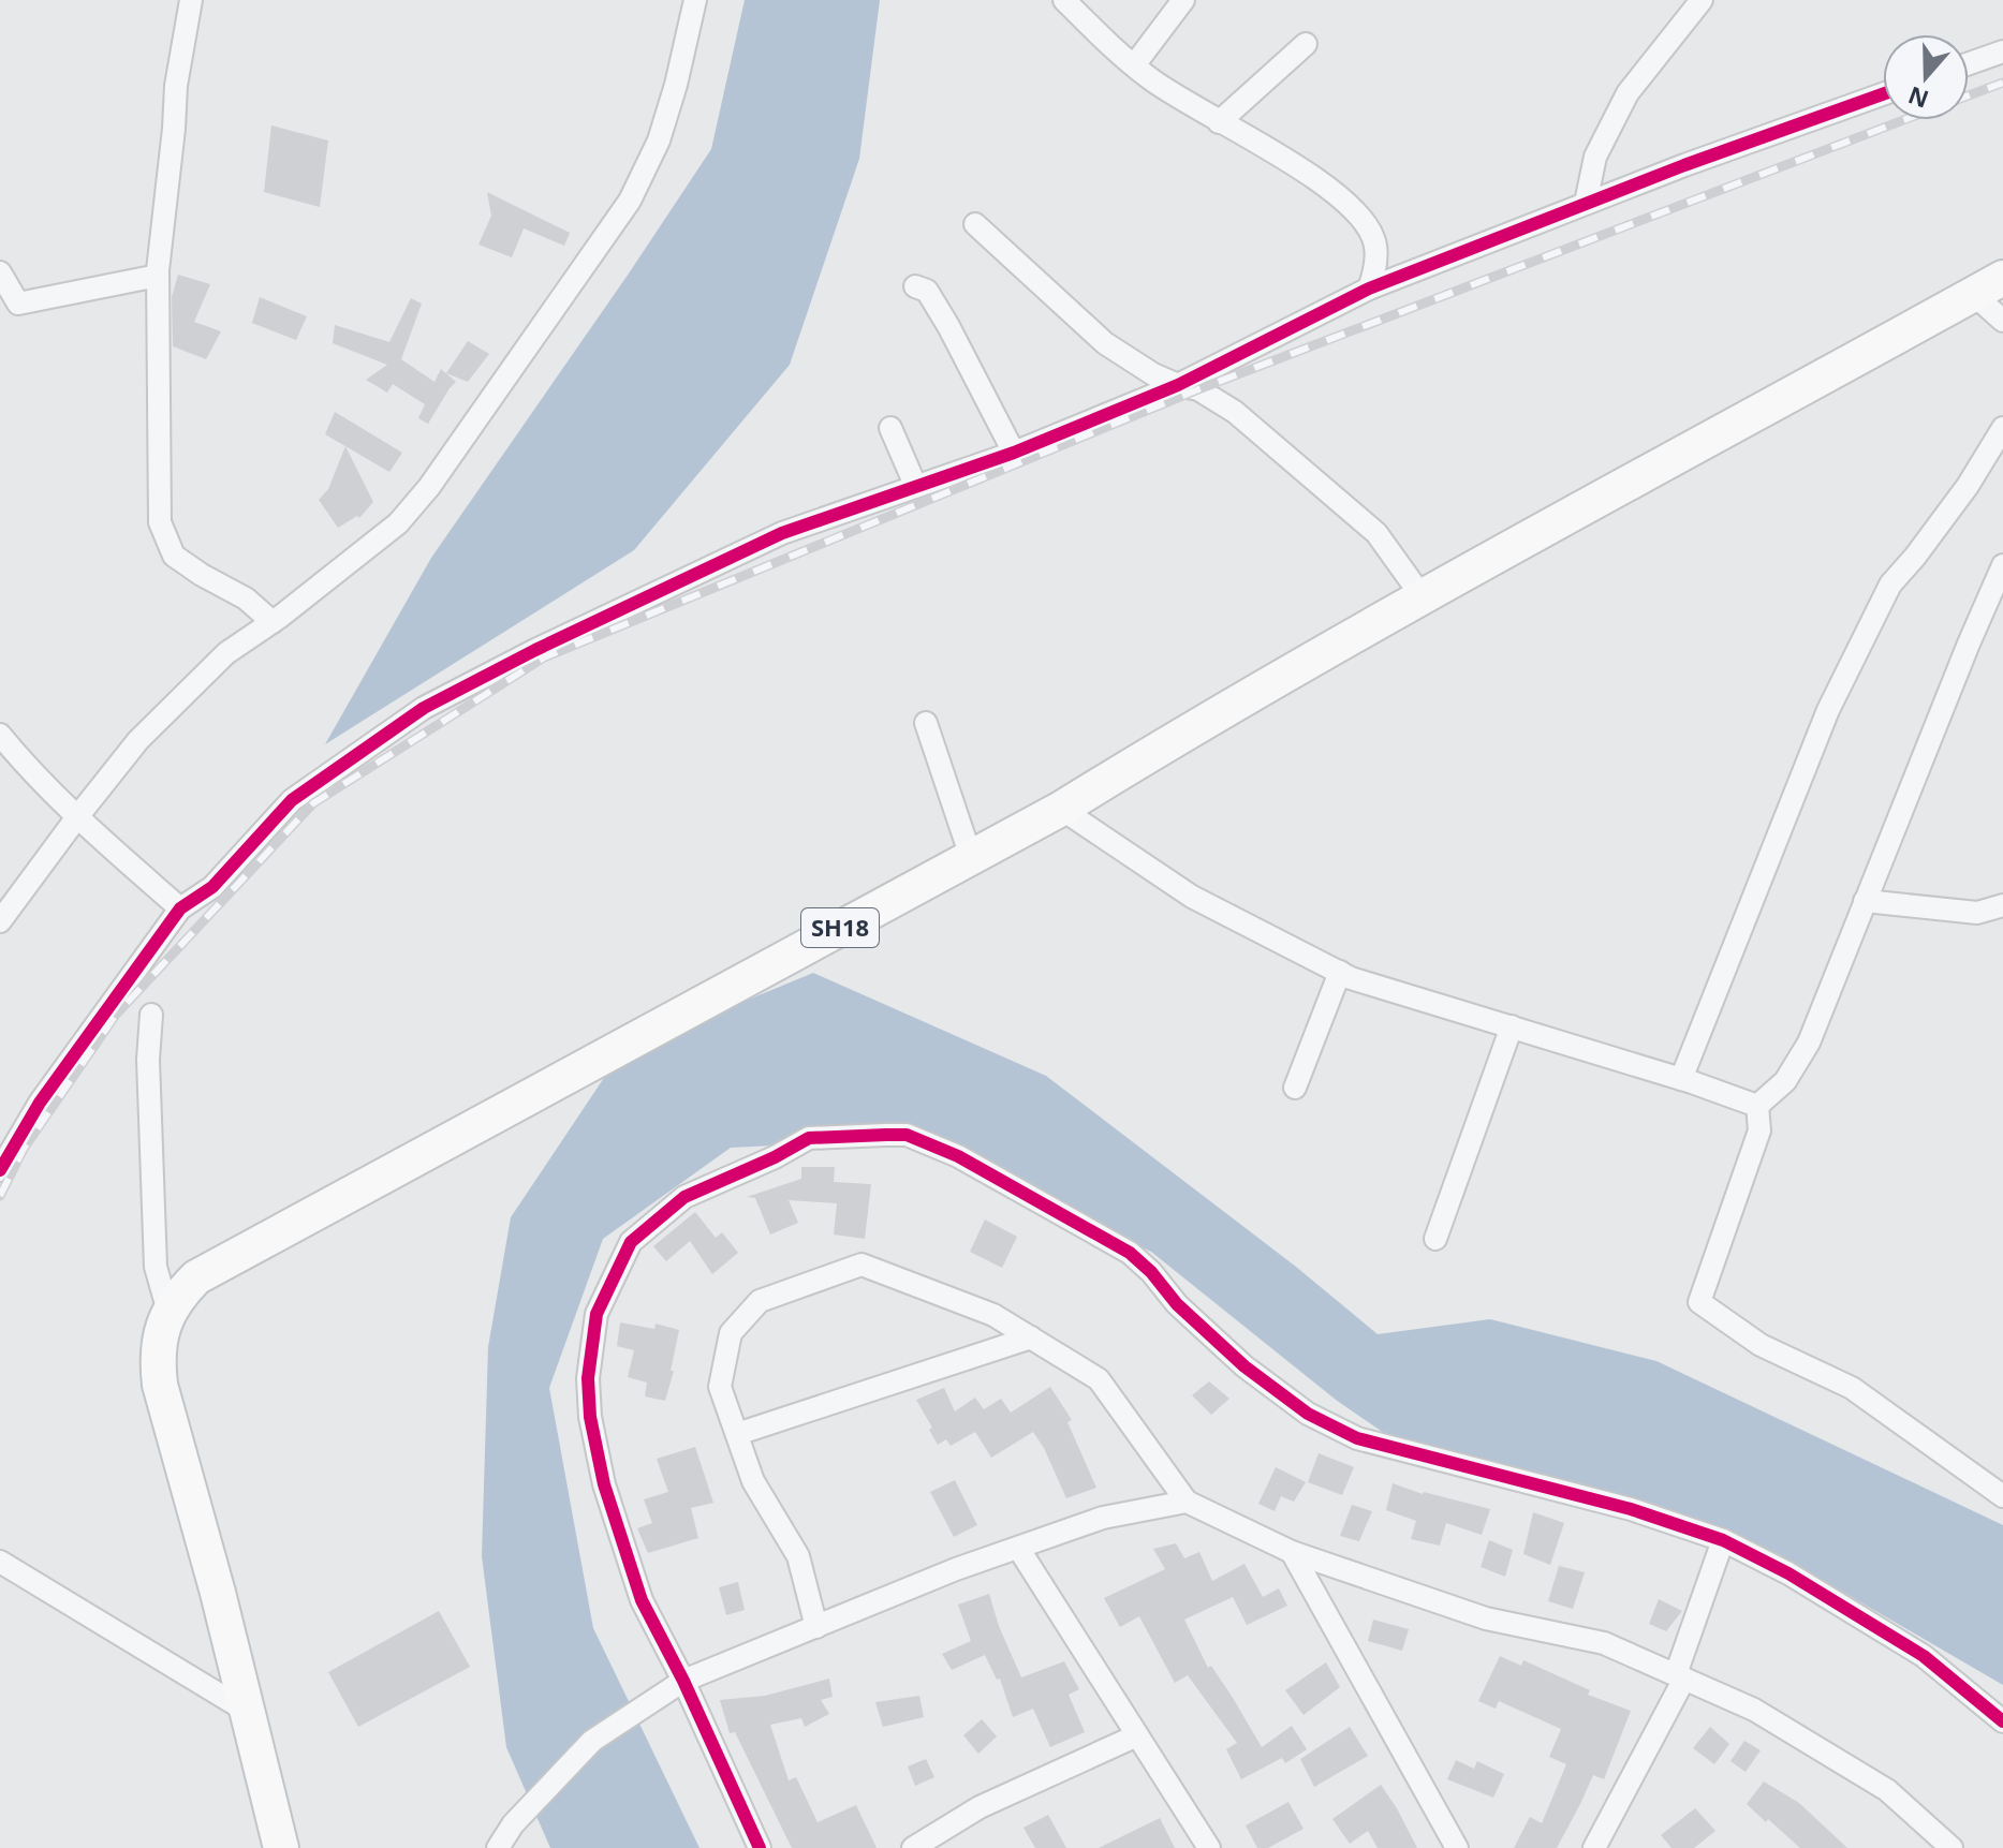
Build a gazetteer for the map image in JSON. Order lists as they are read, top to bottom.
{
  "streets": {
    "main road": ["SH18"]
  },
  "north": "bottom"
}
